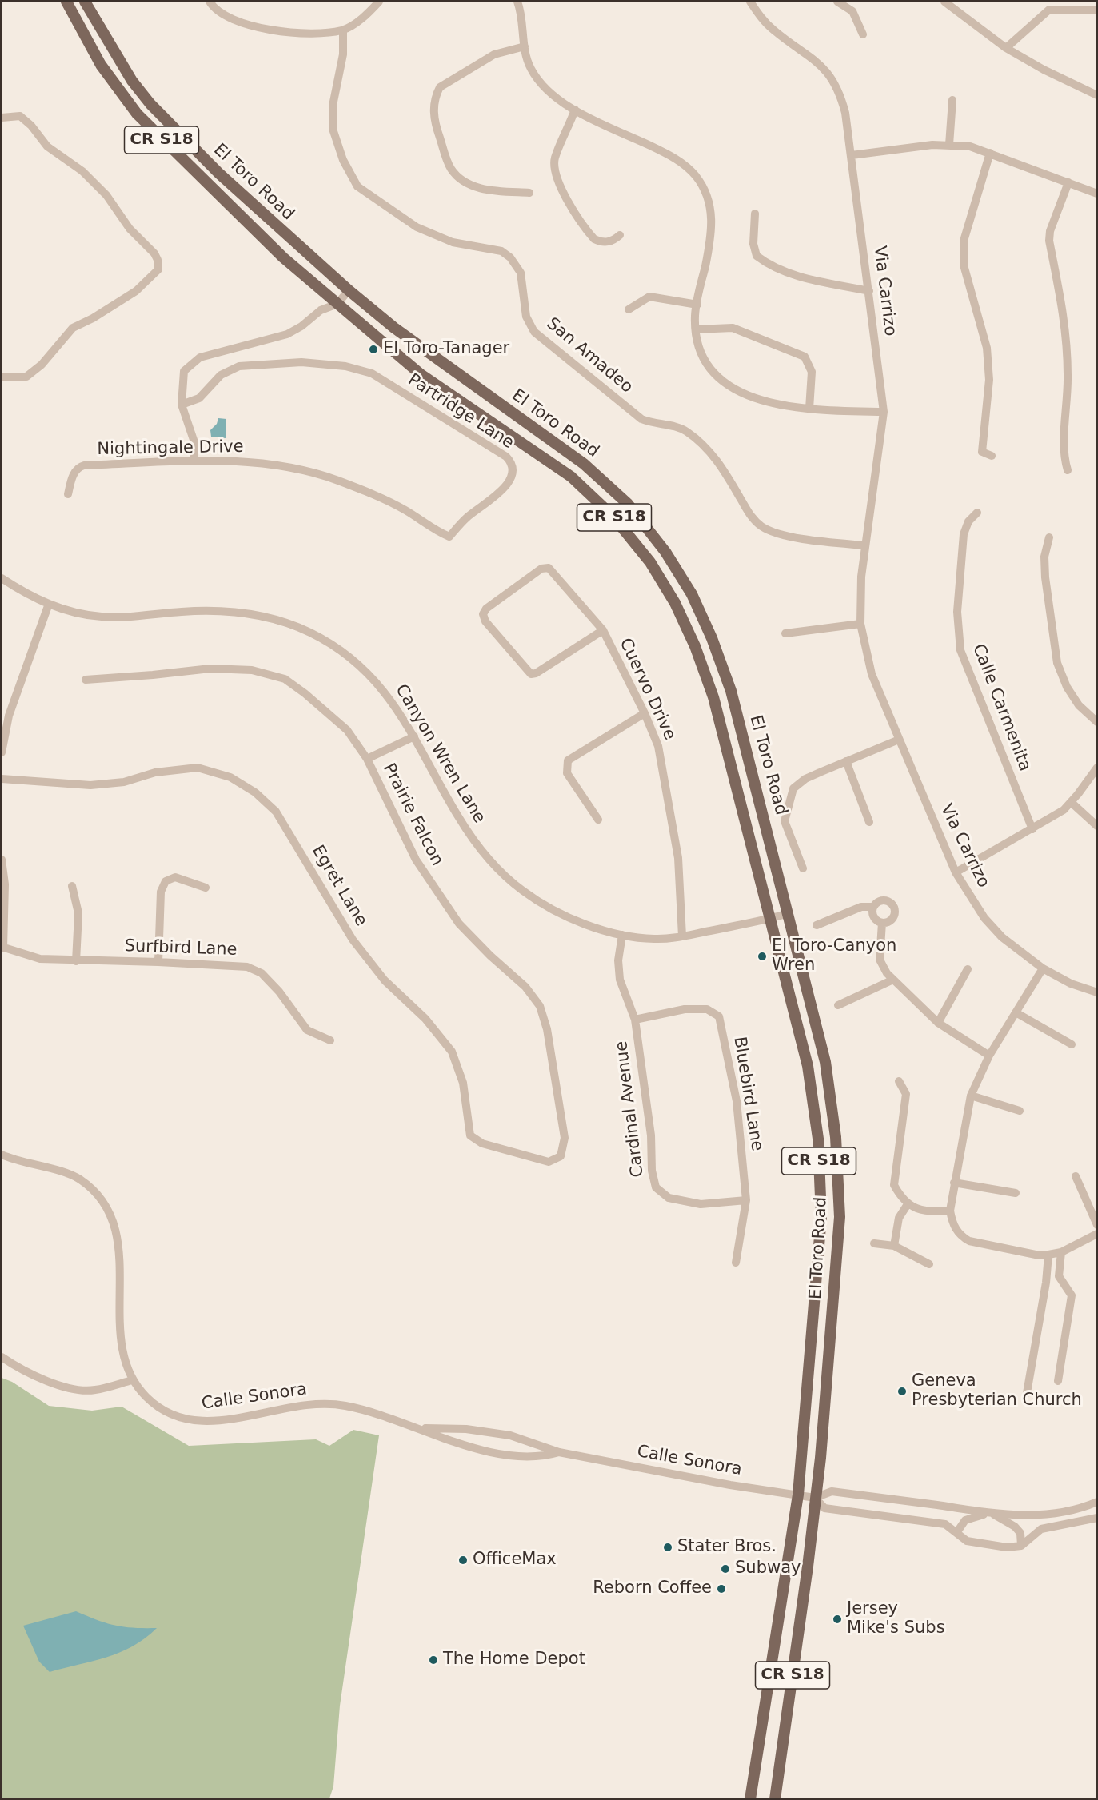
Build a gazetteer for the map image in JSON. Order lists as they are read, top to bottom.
{
  "streets": {
    "main road": ["CR S18", "El Toro Road"],
    "street": [
      "Via Carrizo",
      "San Amadeo",
      "Partridge Lane",
      "Nightingale Drive",
      "Cuervo Drive",
      "Calle Carmenita",
      "Canyon Wren Lane",
      "Prairie Falcon",
      "Egret Lane",
      "Surfbird Lane",
      "Bluebird Lane",
      "Cardinal Avenue",
      "Calle Sonora"
    ]
  },
  "crossings": [
    ["El Toro Road", "Canyon Wren Lane"],
    ["El Toro Road", "Calle Sonora"],
    ["Via Carrizo", "San Amadeo"],
    ["Partridge Lane", "Nightingale Drive"],
    ["Cuervo Drive", "Canyon Wren Lane"],
    ["Canyon Wren Lane", "Cardinal Avenue"],
    ["Prairie Falcon", "Egret Lane"],
    ["Bluebird Lane", "Cardinal Avenue"]
  ],
  "places": [
    "El Toro-Tanager",
    "El Toro-Canyon Wren",
    "Geneva Presbyterian Church",
    "Stater Bros.",
    "OfficeMax",
    "Subway",
    "Reborn Coffee",
    "Jersey Mike's Subs",
    "The Home Depot"
  ]
}
